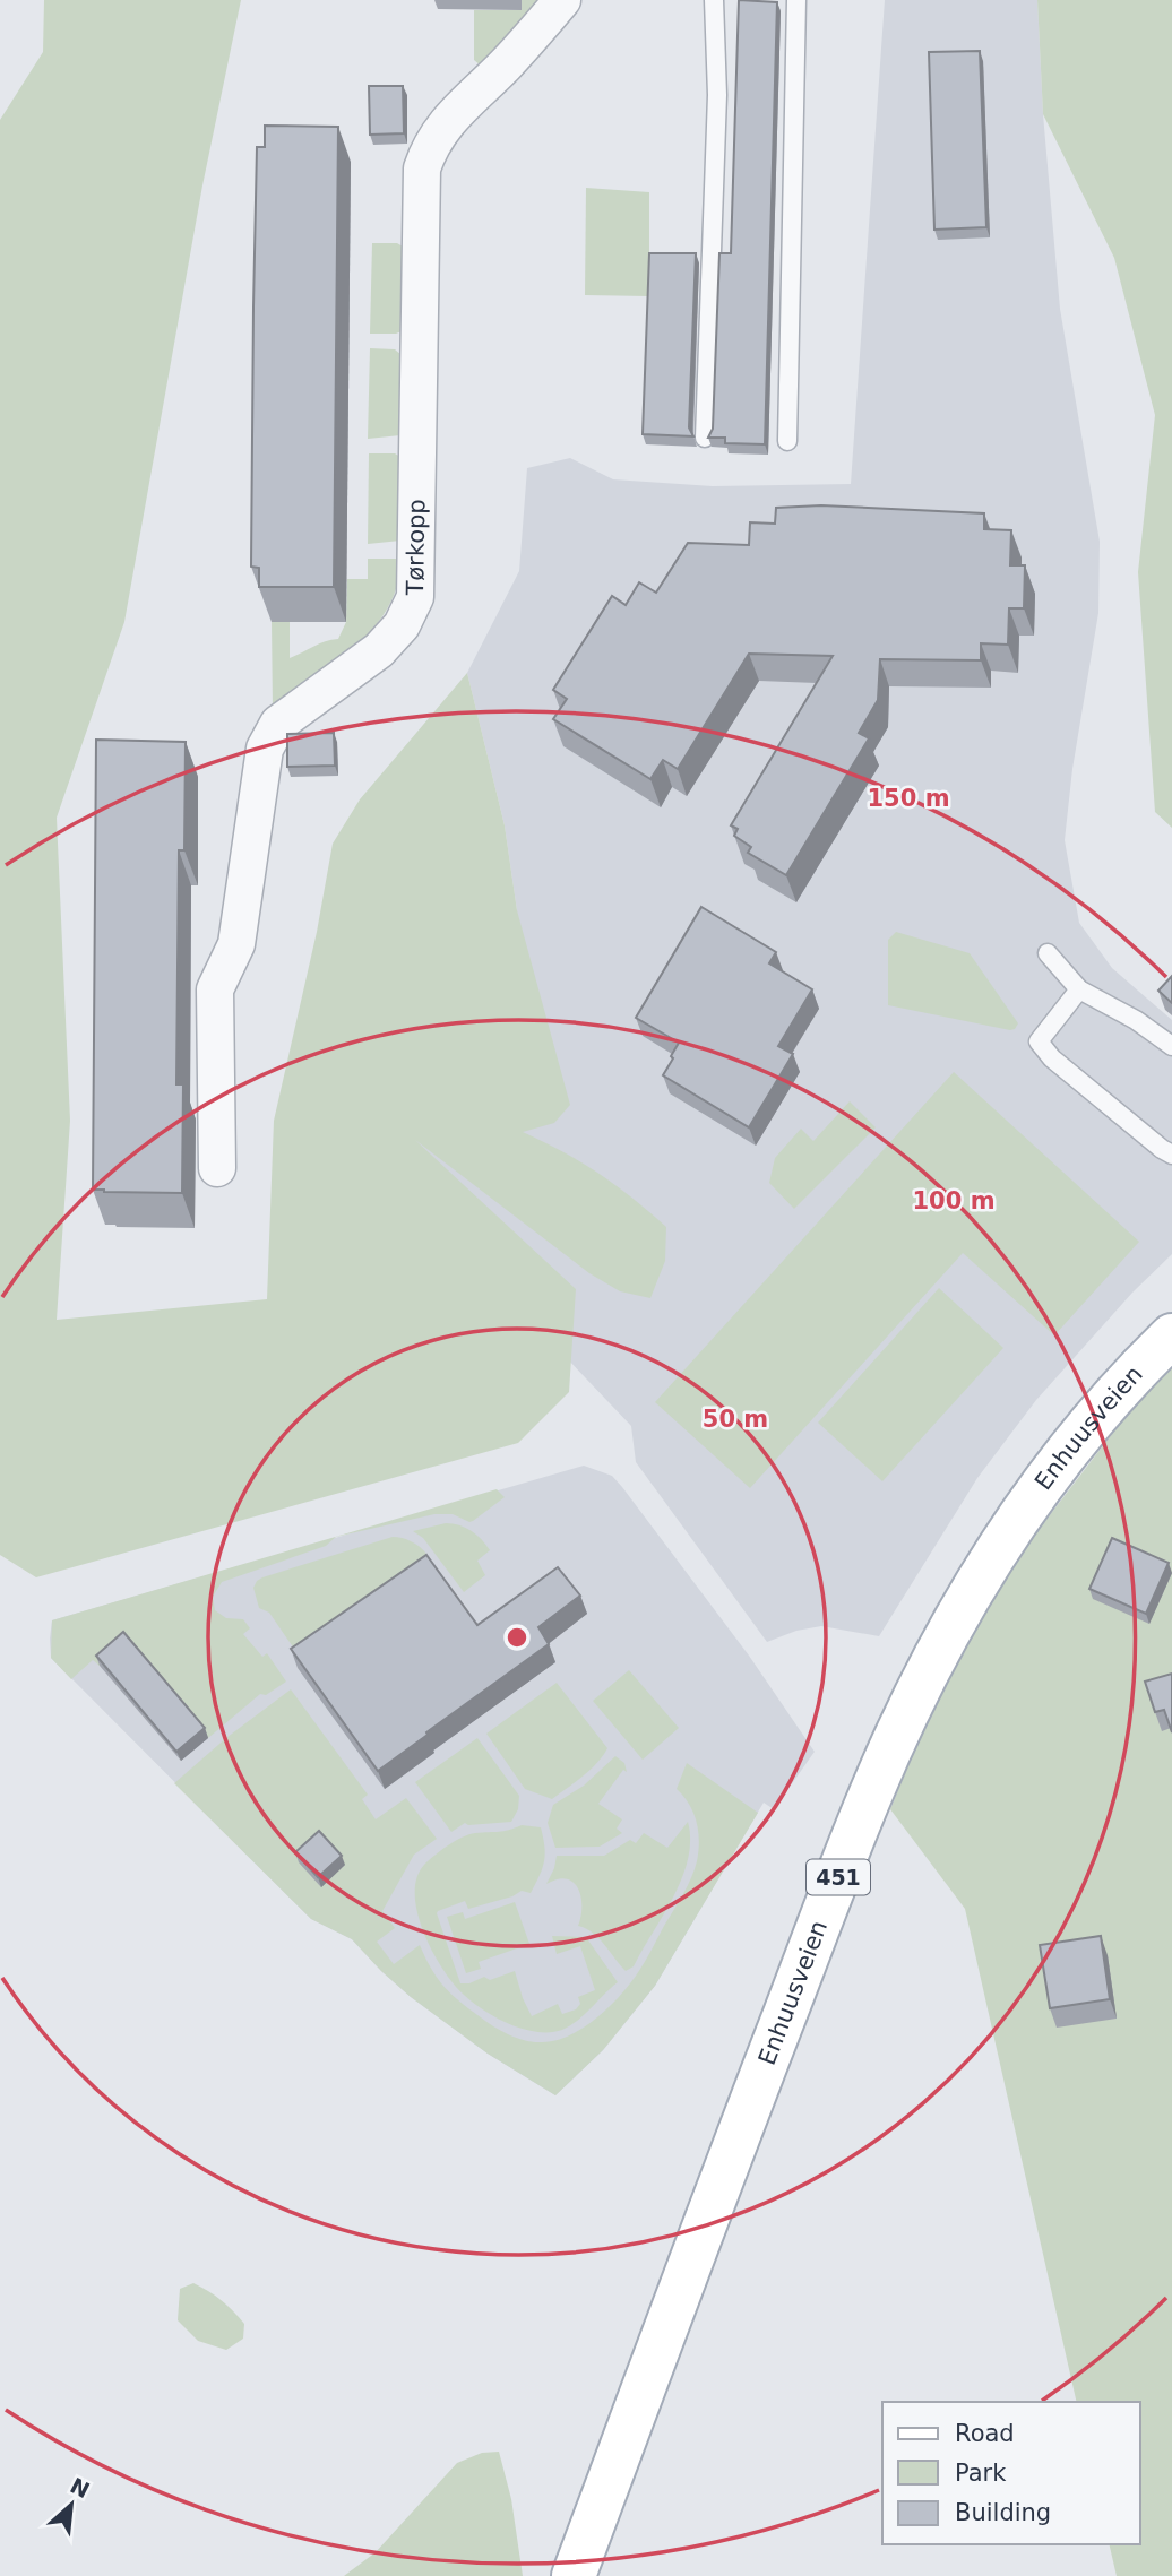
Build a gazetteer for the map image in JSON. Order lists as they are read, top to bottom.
{
  "streets": {
    "main road": ["Enhuusveien", "451"],
    "street": ["Tørkopp"]
  },
  "legend": ["Road", "Park", "Building"],
  "north": "top right",
  "rings": ["150 m", "100 m", "50 m"]
}
